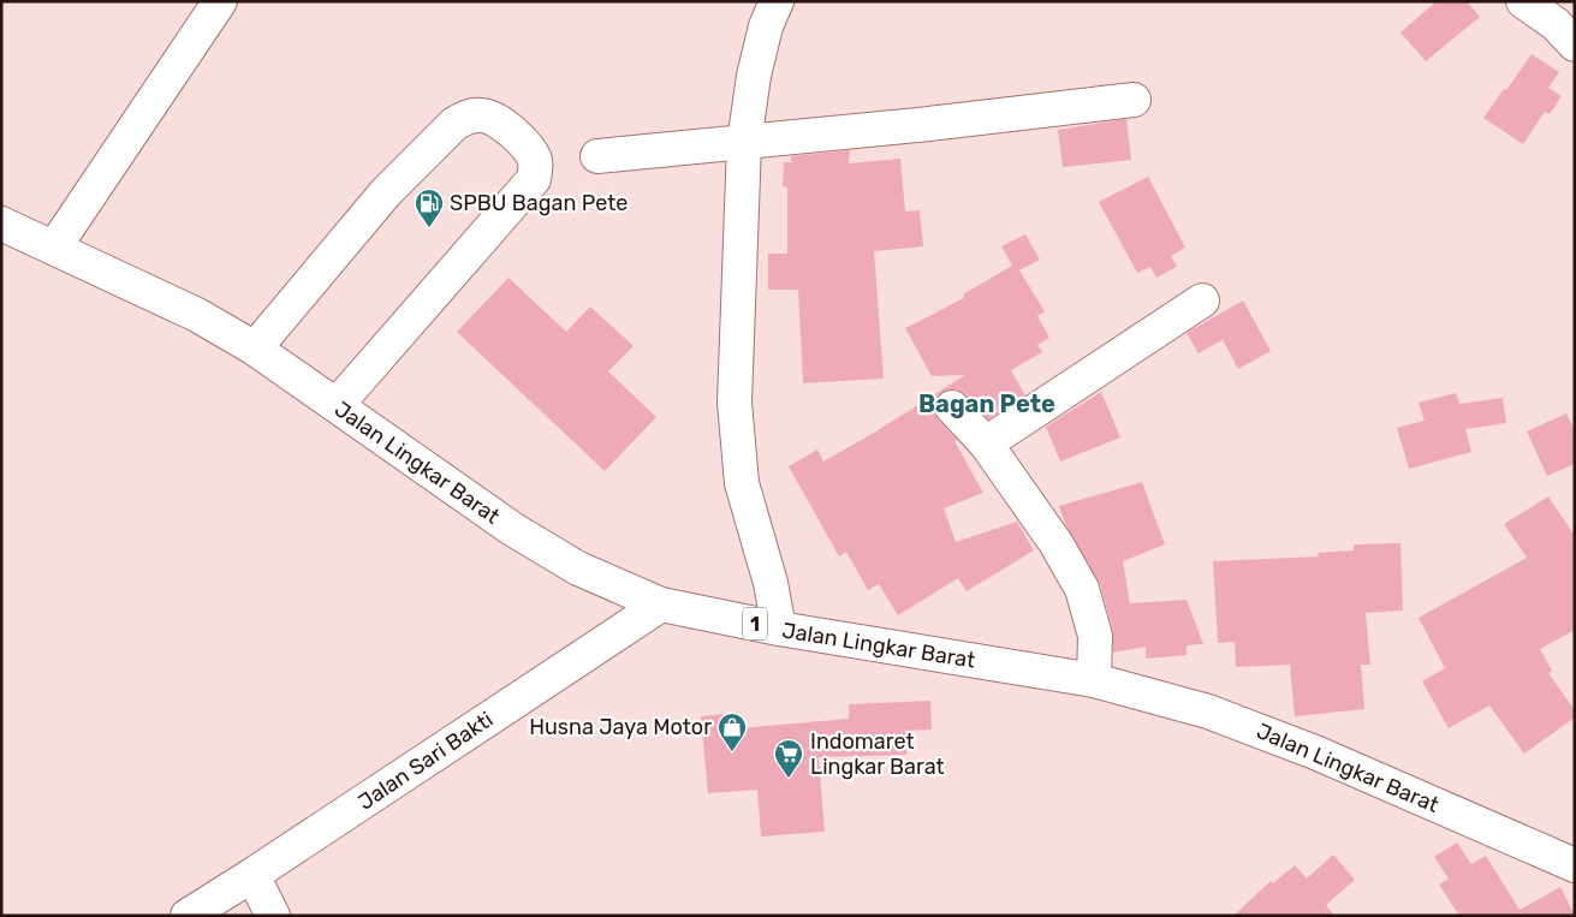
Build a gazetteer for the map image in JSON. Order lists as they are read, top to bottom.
{
  "streets": {
    "main road": ["Jalan Lingkar Barat", "1", "Jalan Sari Bakti"]
  },
  "crossings": [
    ["Jalan Lingkar Barat", "Jalan Sari Bakti"]
  ],
  "districts": ["Bagan Pete"],
  "places": {
    "fuel station": ["SPBU Bagan Pete"],
    "shop": ["Husna Jaya Motor"],
    "supermarket": ["Indomaret Lingkar Barat"]
  }
}
